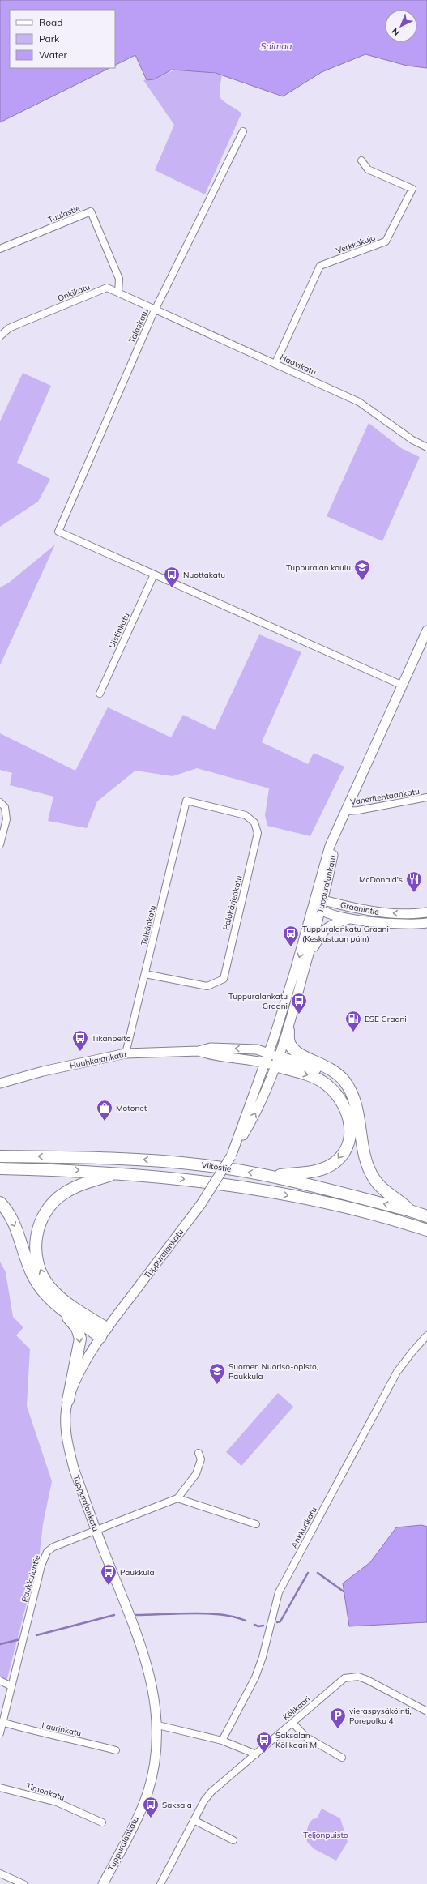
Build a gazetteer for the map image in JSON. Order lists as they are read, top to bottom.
{
  "streets": {
    "highway": ["Viitostie"],
    "street": [
      "Tuulastie",
      "Verkkokuja",
      "Onkikatu",
      "Talaskatu",
      "Haavikatu",
      "Uistinkatu",
      "Vaneritehtaankatu",
      "Tuppuralankatu",
      "Palokärjenkatu",
      "Graanintie",
      "Telkänkatu",
      "Huuhkajankatu",
      "Ankkurikatu",
      "Paukkulantie",
      "Kölikaari",
      "Laurinkatu",
      "Timonkatu"
    ]
  },
  "crossings": [
    ["Tuulastie", "Onkikatu"],
    ["Verkkokuja", "Haavikatu"],
    ["Onkikatu", "Talaskatu"],
    ["Onkikatu", "Haavikatu"],
    ["Talaskatu", "Haavikatu"],
    ["Talaskatu", "Uistinkatu"],
    ["Vaneritehtaankatu", "Tuppuralankatu"],
    ["Tuppuralankatu", "Graanintie"],
    ["Tuppuralankatu", "Huuhkajankatu"],
    ["Tuppuralankatu", "Paukkulantie"],
    ["Palokärjenkatu", "Telkänkatu"],
    ["Telkänkatu", "Huuhkajankatu"],
    ["Paukkulantie", "Laurinkatu"]
  ],
  "water": ["Saimaa"],
  "parks": ["Teljonpuisto"],
  "places": {
    "school or university": ["Tuppuralan koulu", "Suomen Nuoriso-opisto, Paukkula"],
    "bus stop": [
      "Nuottakatu",
      "Tuppuralankatu Graani (Keskustaan päin)",
      "Tuppuralankatu Graani",
      "Tikanpelto",
      "Paukkula",
      "Saksalan Kölikaari M",
      "Saksala"
    ],
    "restaurant": ["McDonald's"],
    "fuel station": ["ESE Graani"],
    "shop": ["Motonet"],
    "parking": ["vieraspysäköinti, Porepolku 4"]
  },
  "legend": ["Road", "Park", "Water"],
  "north": "bottom left"
}
